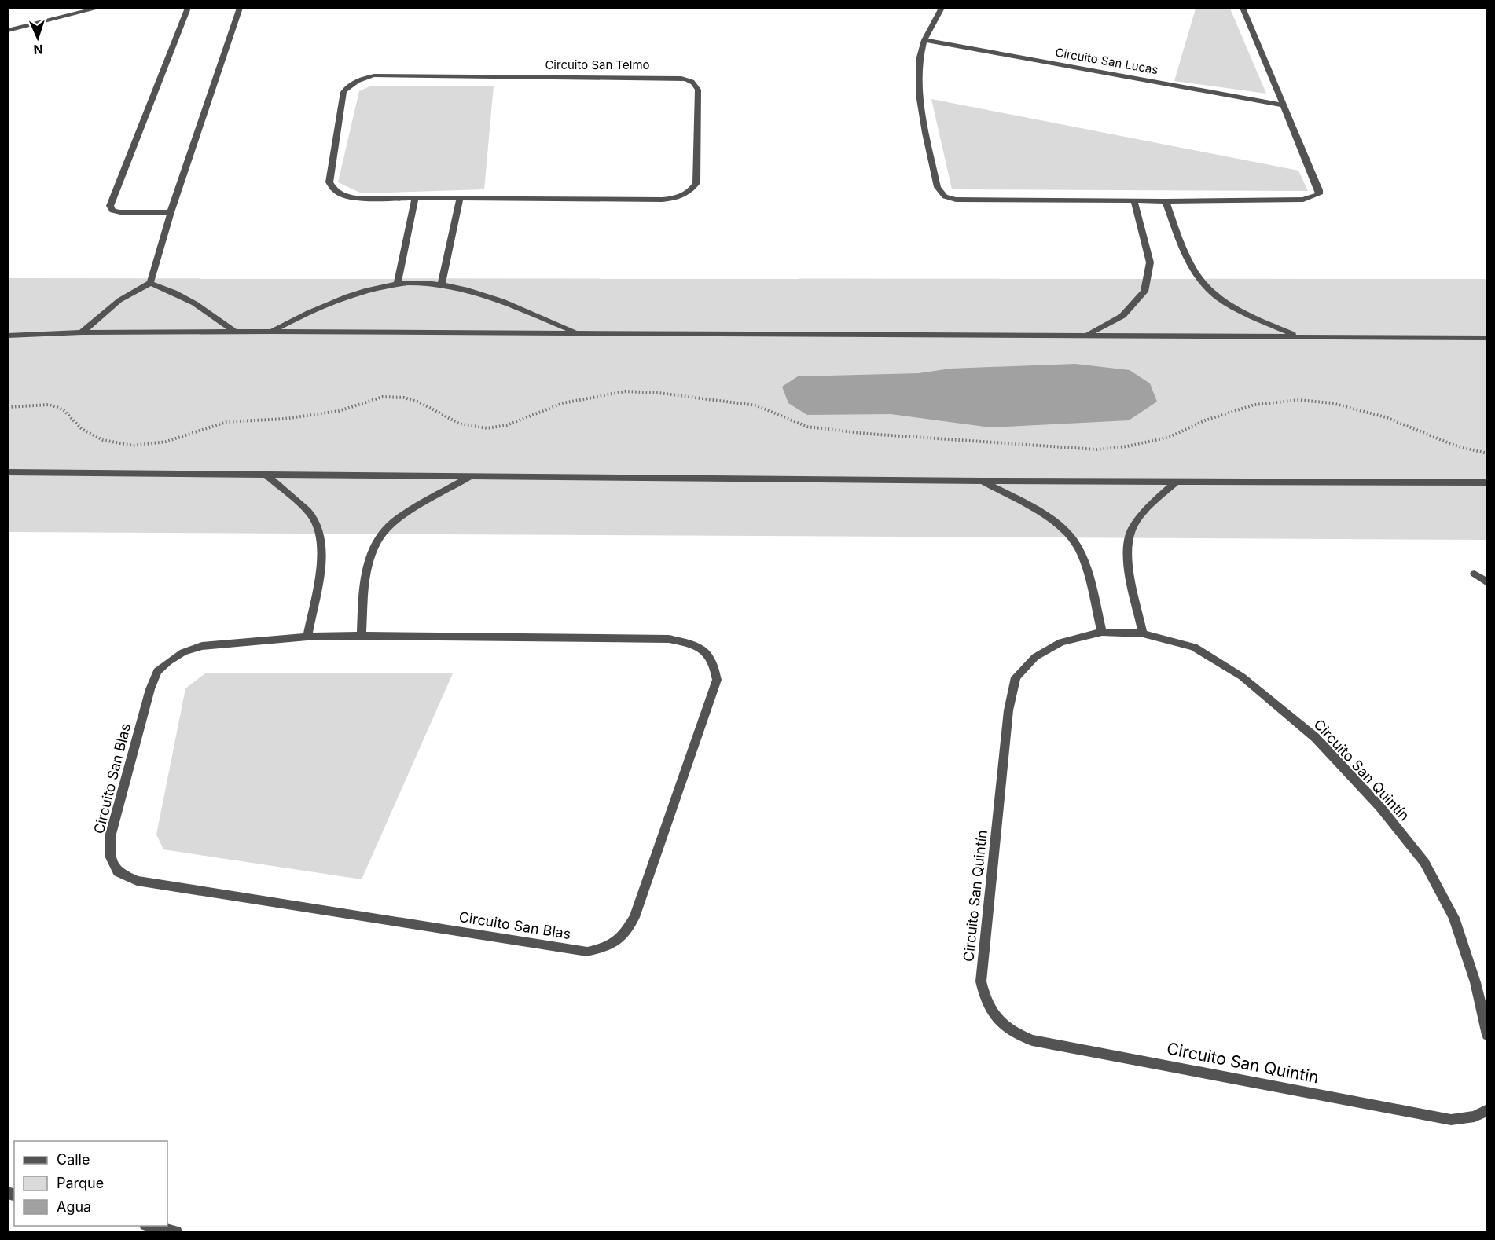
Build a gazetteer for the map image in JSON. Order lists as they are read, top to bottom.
{
  "streets": {
    "street": [
      "Circuito San Lucas",
      "Circuito San Telmo",
      "Circuito San Quintín",
      "Circuito San Blas",
      "Circuito San Quintin"
    ]
  },
  "crossings": [
    ["Circuito San Quintín", "Circuito San Quintin"]
  ],
  "legend": ["Calle", "Parque", "Agua"],
  "north": "bottom"
}
